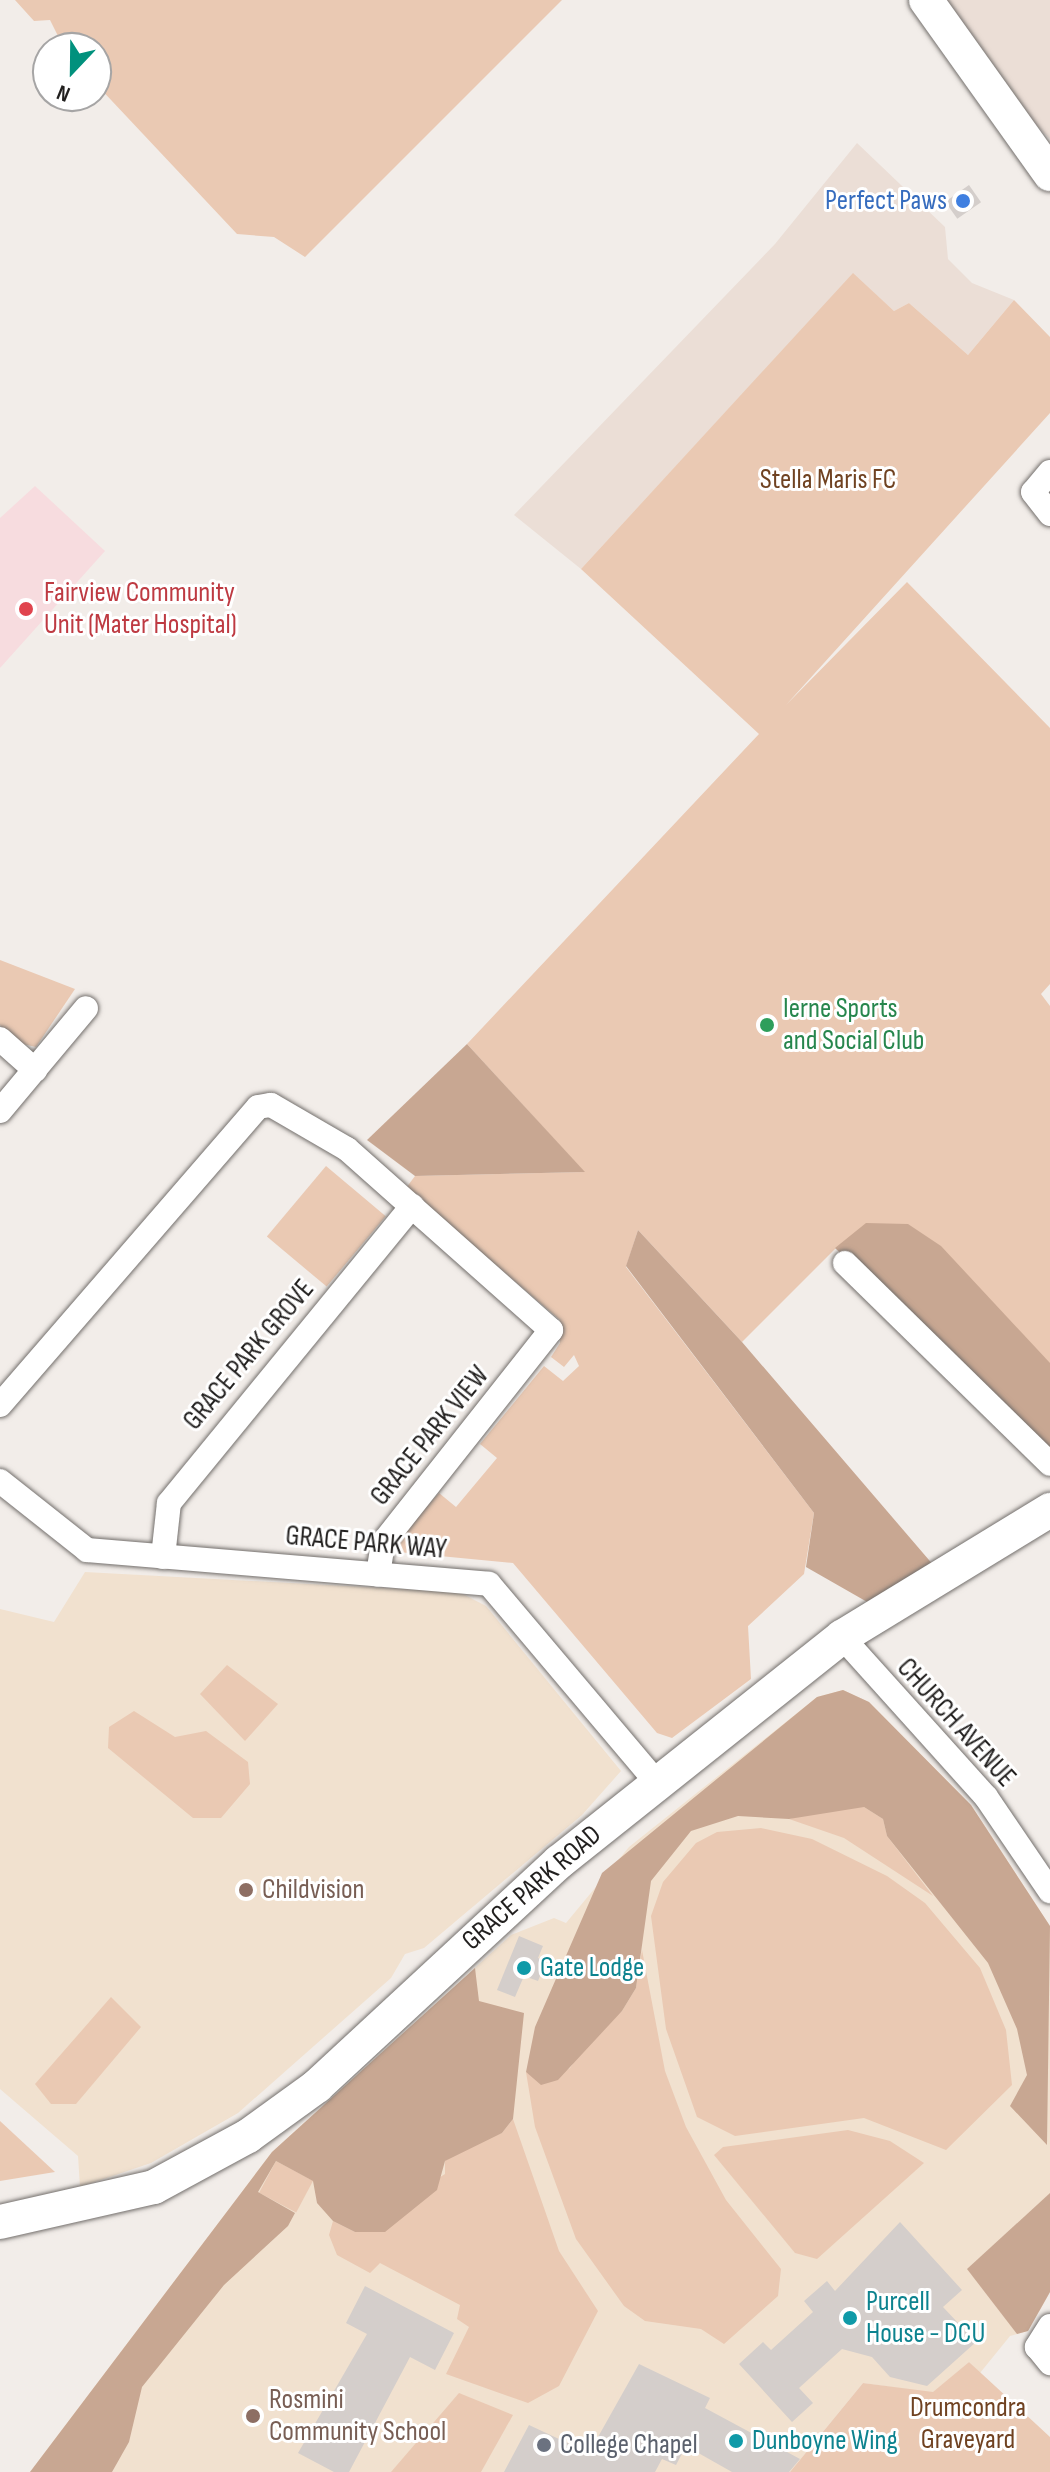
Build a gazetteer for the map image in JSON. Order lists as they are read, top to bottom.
{
  "streets": {
    "street": [
      "GRACE PARK GROVE",
      "GRACE PARK VIEW",
      "GRACE PARK WAY",
      "CHURCH AVENUE",
      "GRACE PARK ROAD"
    ]
  },
  "crossings": [
    ["GRACE PARK GROVE", "GRACE PARK VIEW"],
    ["GRACE PARK GROVE", "GRACE PARK WAY"],
    ["GRACE PARK VIEW", "GRACE PARK WAY"],
    ["GRACE PARK WAY", "GRACE PARK ROAD"],
    ["CHURCH AVENUE", "GRACE PARK ROAD"]
  ],
  "parks": ["Stella Maris FC", "Drumcondra Graveyard"],
  "places": [
    "Perfect Paws",
    "Fairview Community Unit (Mater Hospital)",
    "Ierne Sports and Social Club",
    "Childvision",
    "Gate Lodge",
    "Purcell House - DCU",
    "Rosmini Community School",
    "Dunboyne Wing",
    "College Chapel"
  ],
  "north": "bottom"
}
